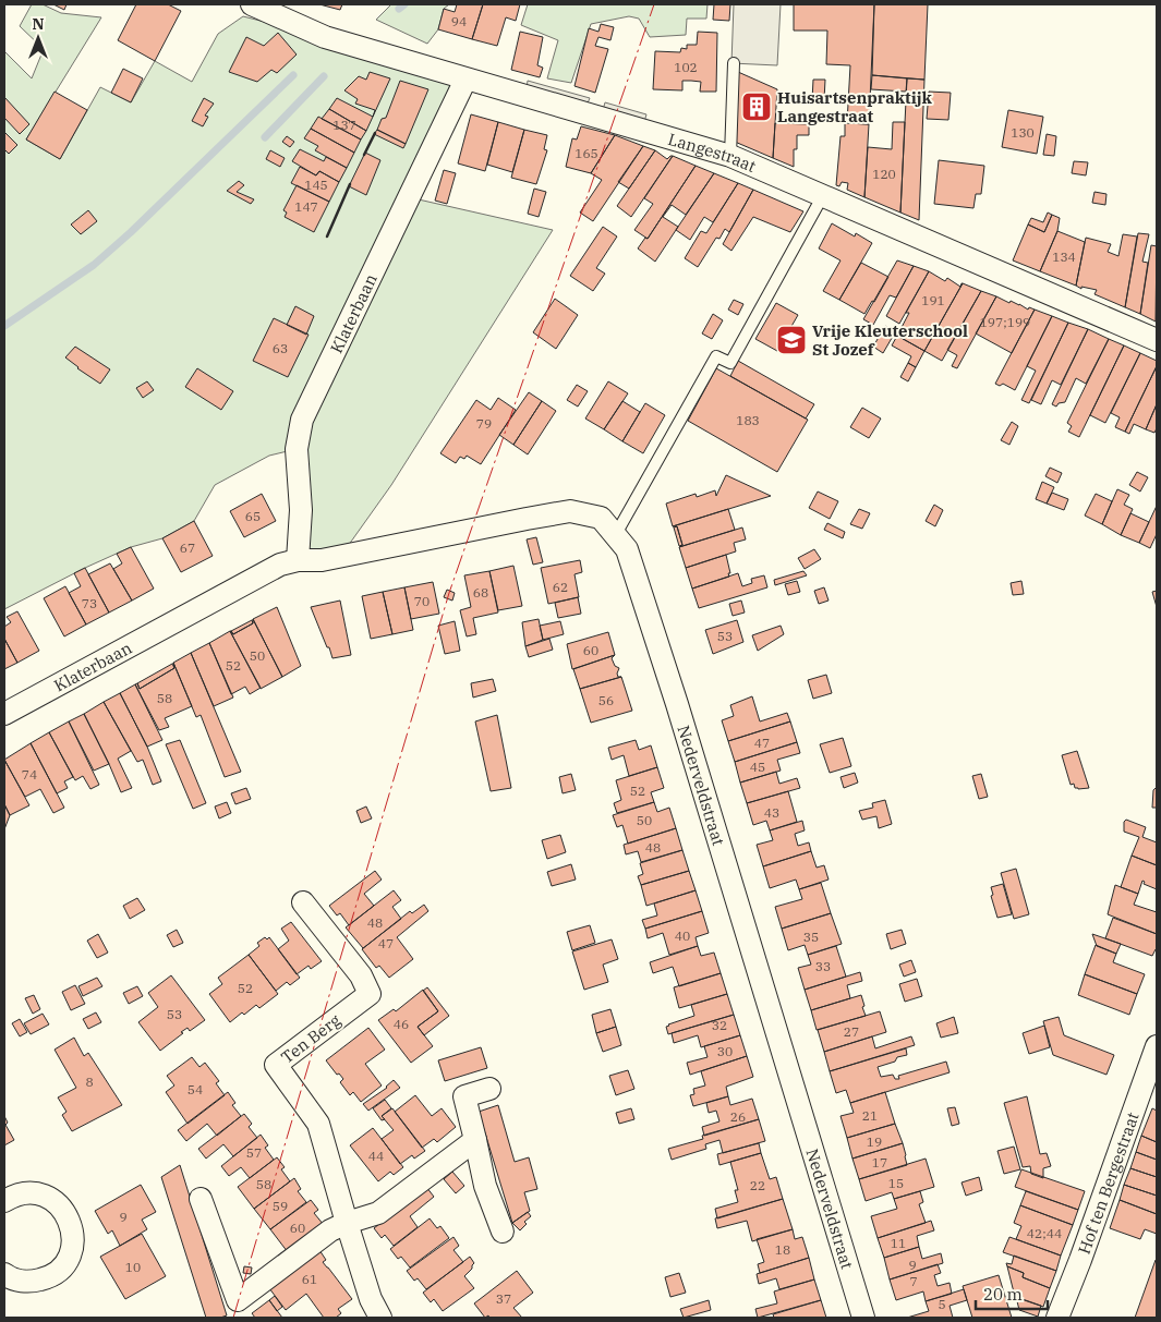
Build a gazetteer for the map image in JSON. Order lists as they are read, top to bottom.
{
  "streets": {
    "street": [
      "Langestraat",
      "Klaterbaan",
      "Nederveldstraat",
      "Ten Berg",
      "Hof ten Bergestraat"
    ]
  },
  "crossings": [
    ["Langestraat", "Klaterbaan"],
    ["Klaterbaan", "Nederveldstraat"]
  ],
  "places": {
    "building": ["Huisartsenpraktijk Langestraat"],
    "school or university": ["Vrije Kleuterschool St Jozef"]
  },
  "house_numbers": [
    "94",
    "102",
    "137",
    "130",
    "165",
    "120",
    "145",
    "147",
    "134",
    "191",
    "197;199",
    "63",
    "183",
    "79",
    "65",
    "67",
    "62",
    "68",
    "70",
    "73",
    "53",
    "60",
    "50",
    "52",
    "58",
    "56",
    "47",
    "45",
    "74",
    "52",
    "43",
    "50",
    "48",
    "48",
    "40",
    "35",
    "47",
    "33",
    "52",
    "53",
    "46",
    "32",
    "27",
    "30",
    "8",
    "54",
    "21",
    "26",
    "19",
    "57",
    "44",
    "17",
    "15",
    "58",
    "22",
    "59",
    "9",
    "60",
    "42;44",
    "11",
    "18",
    "9",
    "10",
    "61",
    "7",
    "37",
    "5"
  ],
  "scale_bar": "20 m",
  "north": "top"
}
